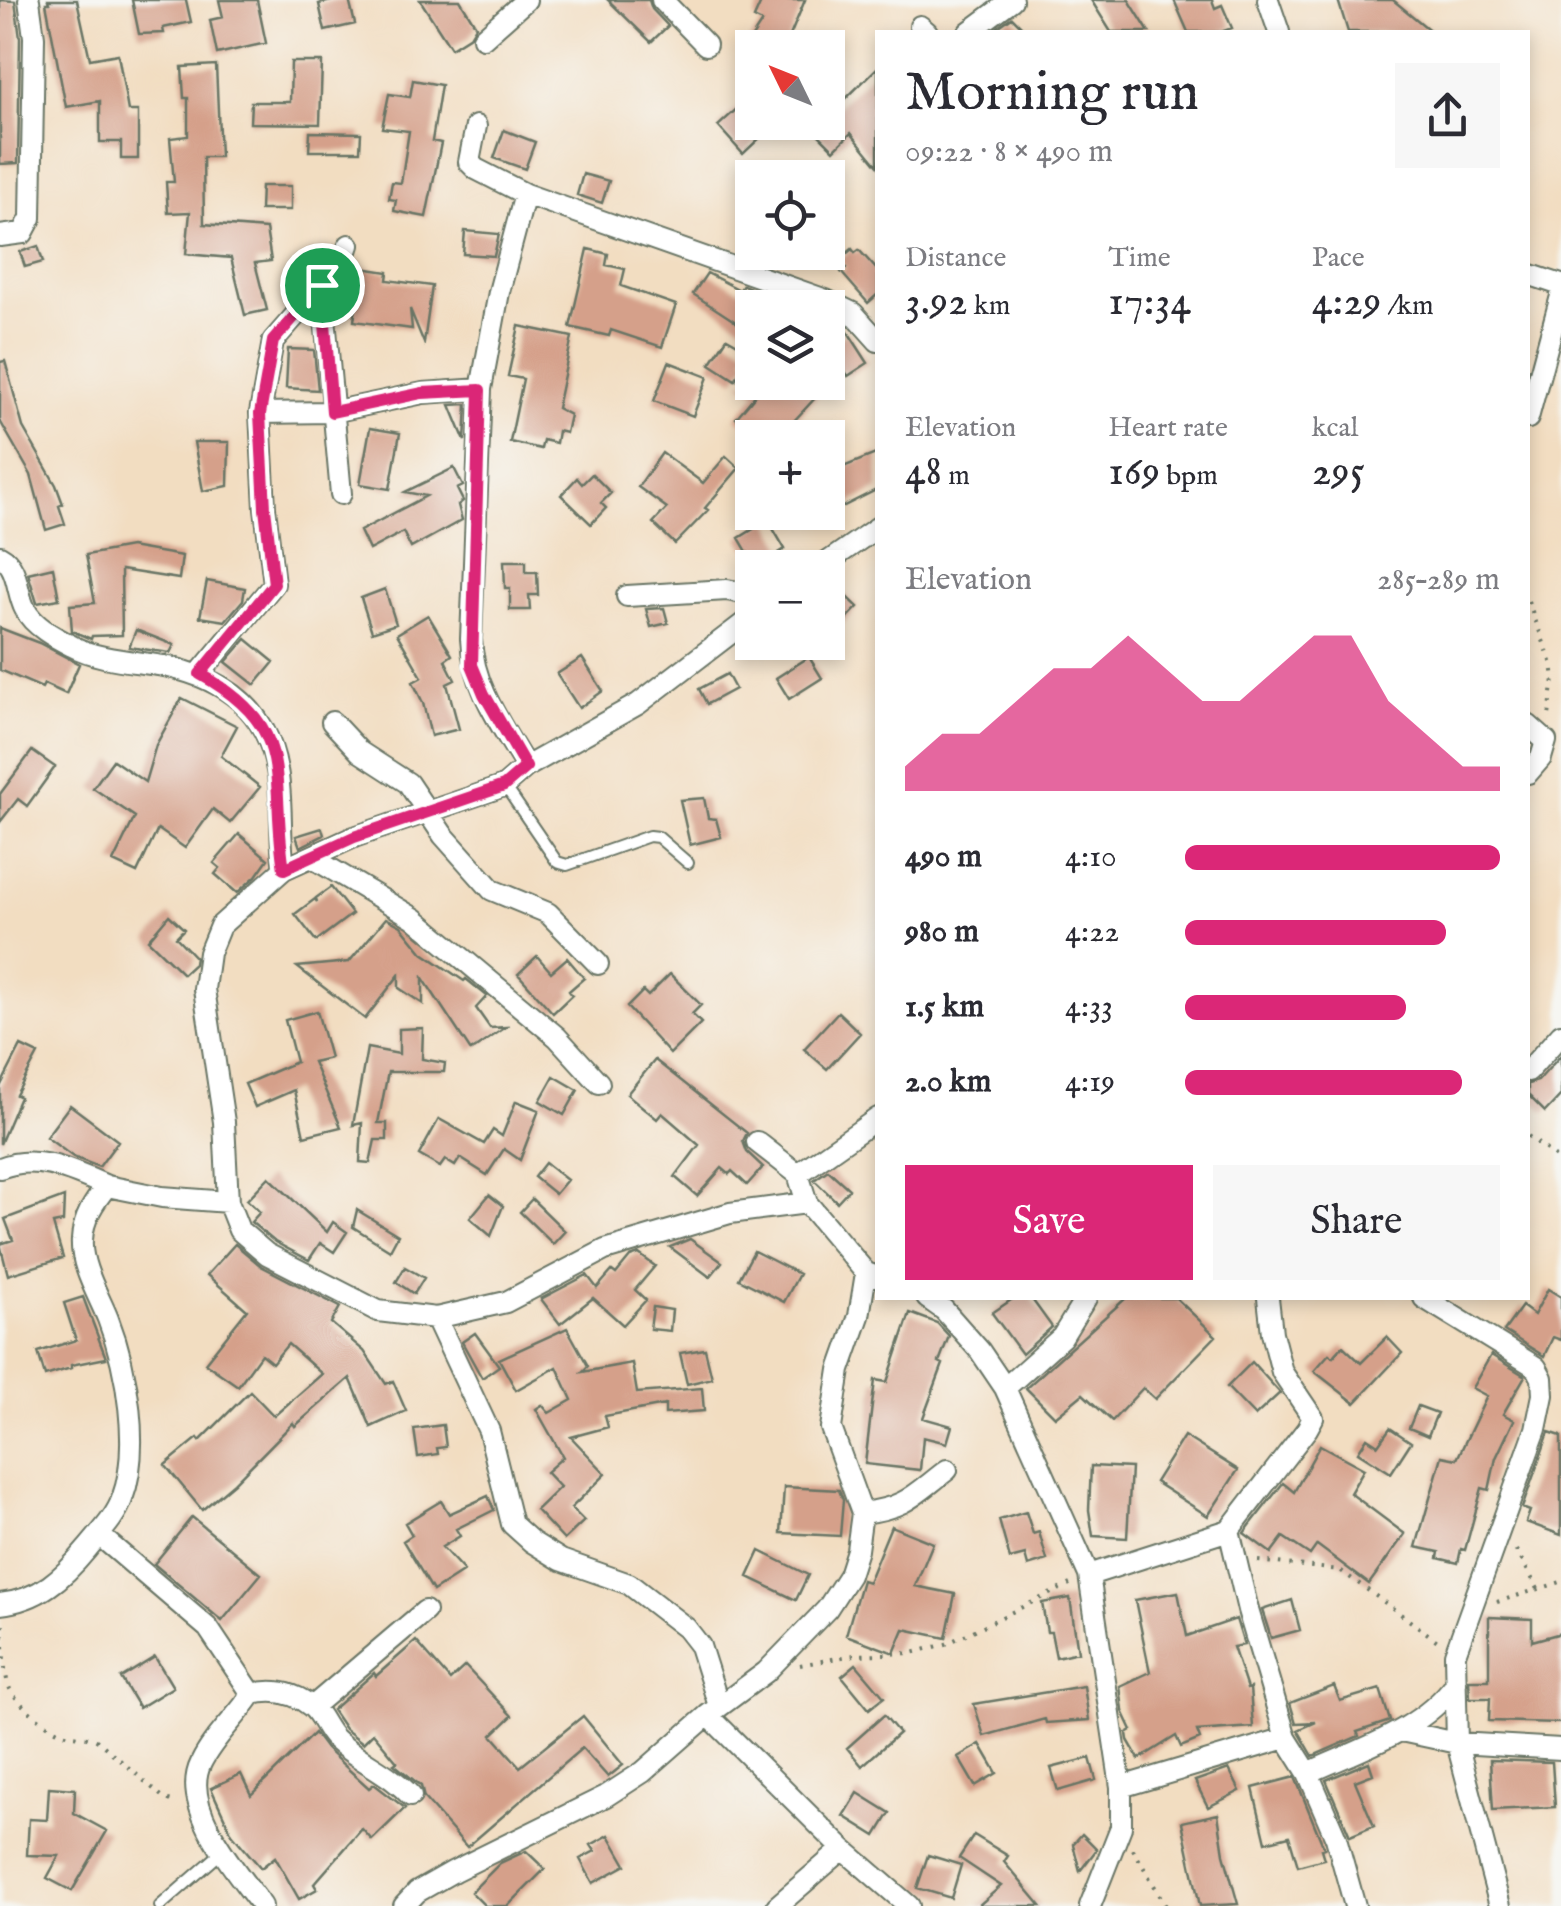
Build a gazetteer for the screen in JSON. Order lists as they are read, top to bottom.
{
  "north": "top left",
  "page": {
    "map_buttons": ["+", "−"],
    "heading": ["Morning run", "09:22 · 8 × 490 m"],
    "stats": [
      ["Distance", "3.92 km"],
      ["Time", "17:34"],
      ["Pace", "4:29 /km"],
      ["Elevation", "48 m"],
      ["Heart rate", "169 bpm"],
      ["kcal", "295"]
    ],
    "chart": ["Elevation", "285–289 m"],
    "list": [
      {
        "name": "490 m",
        "note": "4:10"
      },
      {
        "name": "980 m",
        "note": "4:22"
      },
      {
        "name": "1.5 km",
        "note": "4:33"
      },
      {
        "name": "2.0 km",
        "note": "4:19"
      }
    ],
    "buttons": ["Save", "Share"]
  }
}
